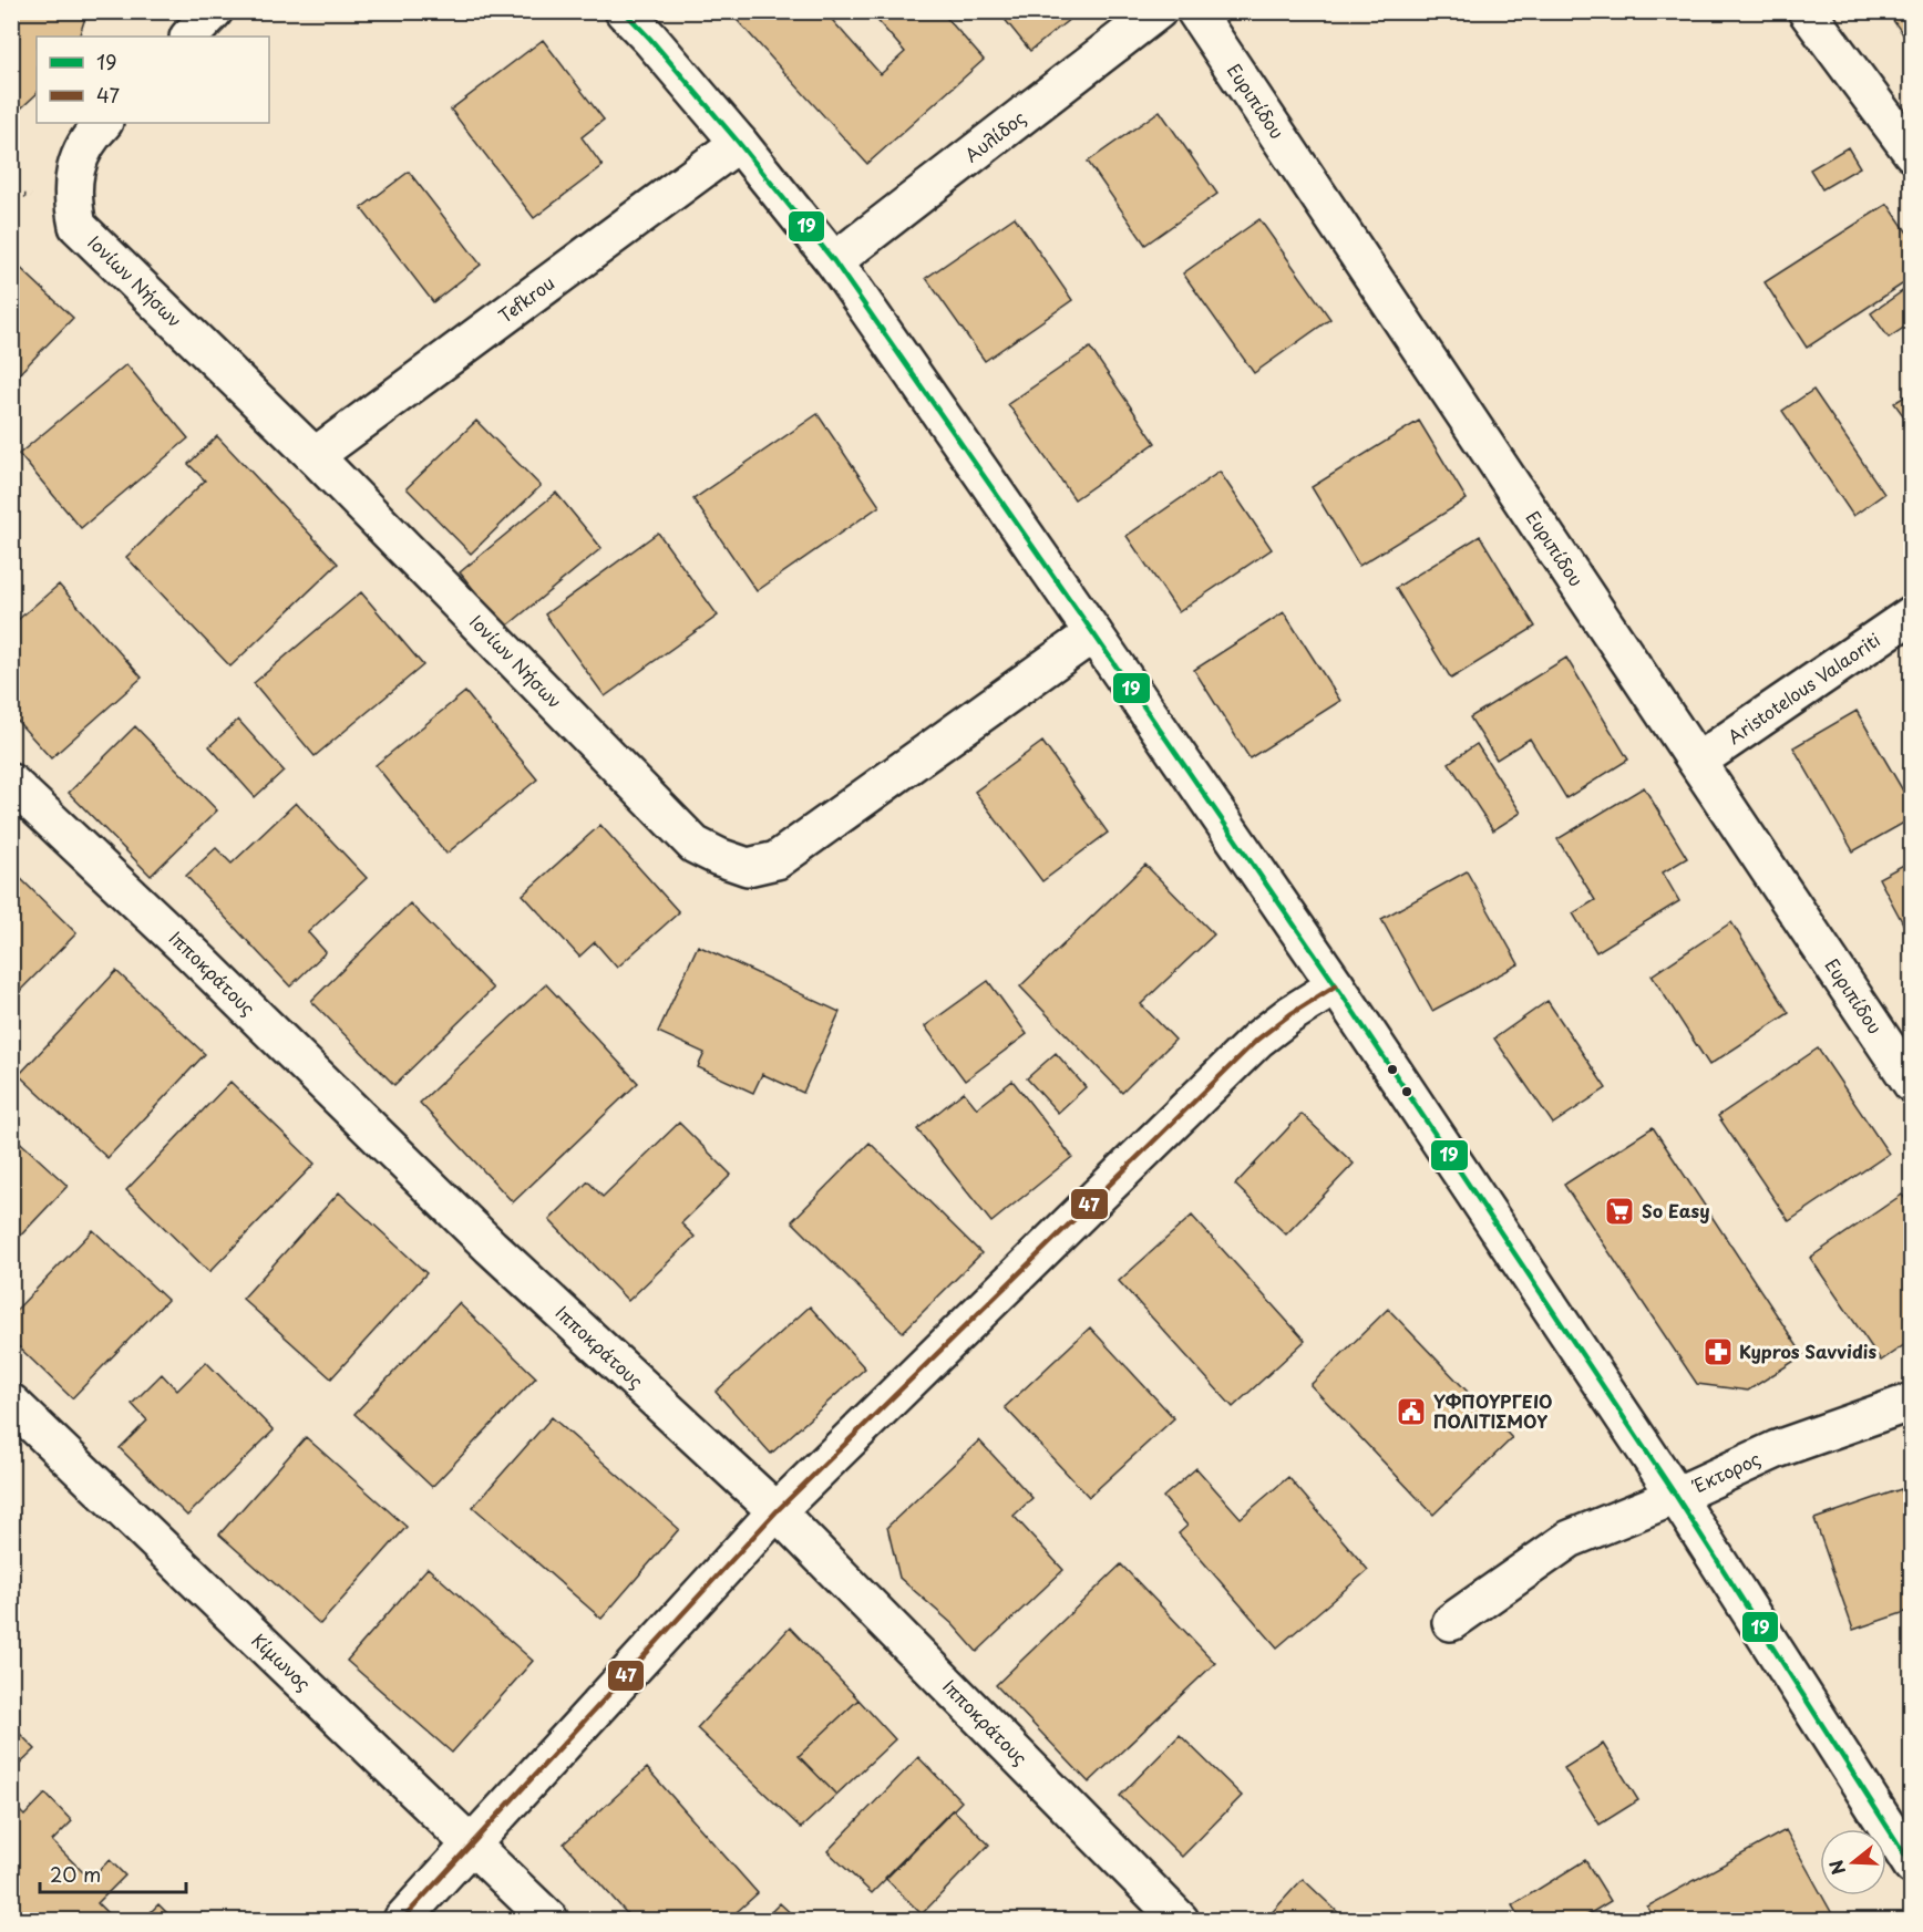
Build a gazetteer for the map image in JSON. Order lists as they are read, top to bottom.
{
  "streets": {
    "street": [
      "Ευριπίδου",
      "Αυλίδος",
      "Ιονίων Νήσων",
      "Tefkrou",
      "Aristotelous Valaoriti",
      "Ιπποκράτους",
      "Έκτορος",
      "Κίμωνος"
    ]
  },
  "crossings": [
    ["Ευριπίδου", "Aristotelous Valaoriti"],
    ["Ιονίων Νήσων", "Tefkrou"]
  ],
  "places": {
    "supermarket": ["So Easy"],
    "pharmacy": ["Kypros Savvidis"],
    "public building": ["ΥΦΠΟΥΡΓΕΙΟ ΠΟΛΙΤΙΣΜΟΥ"]
  },
  "lines": ["transit line 19", "transit line 47"],
  "legend": ["19", "47"],
  "scale_bar": "20 m",
  "north": "left"
}
